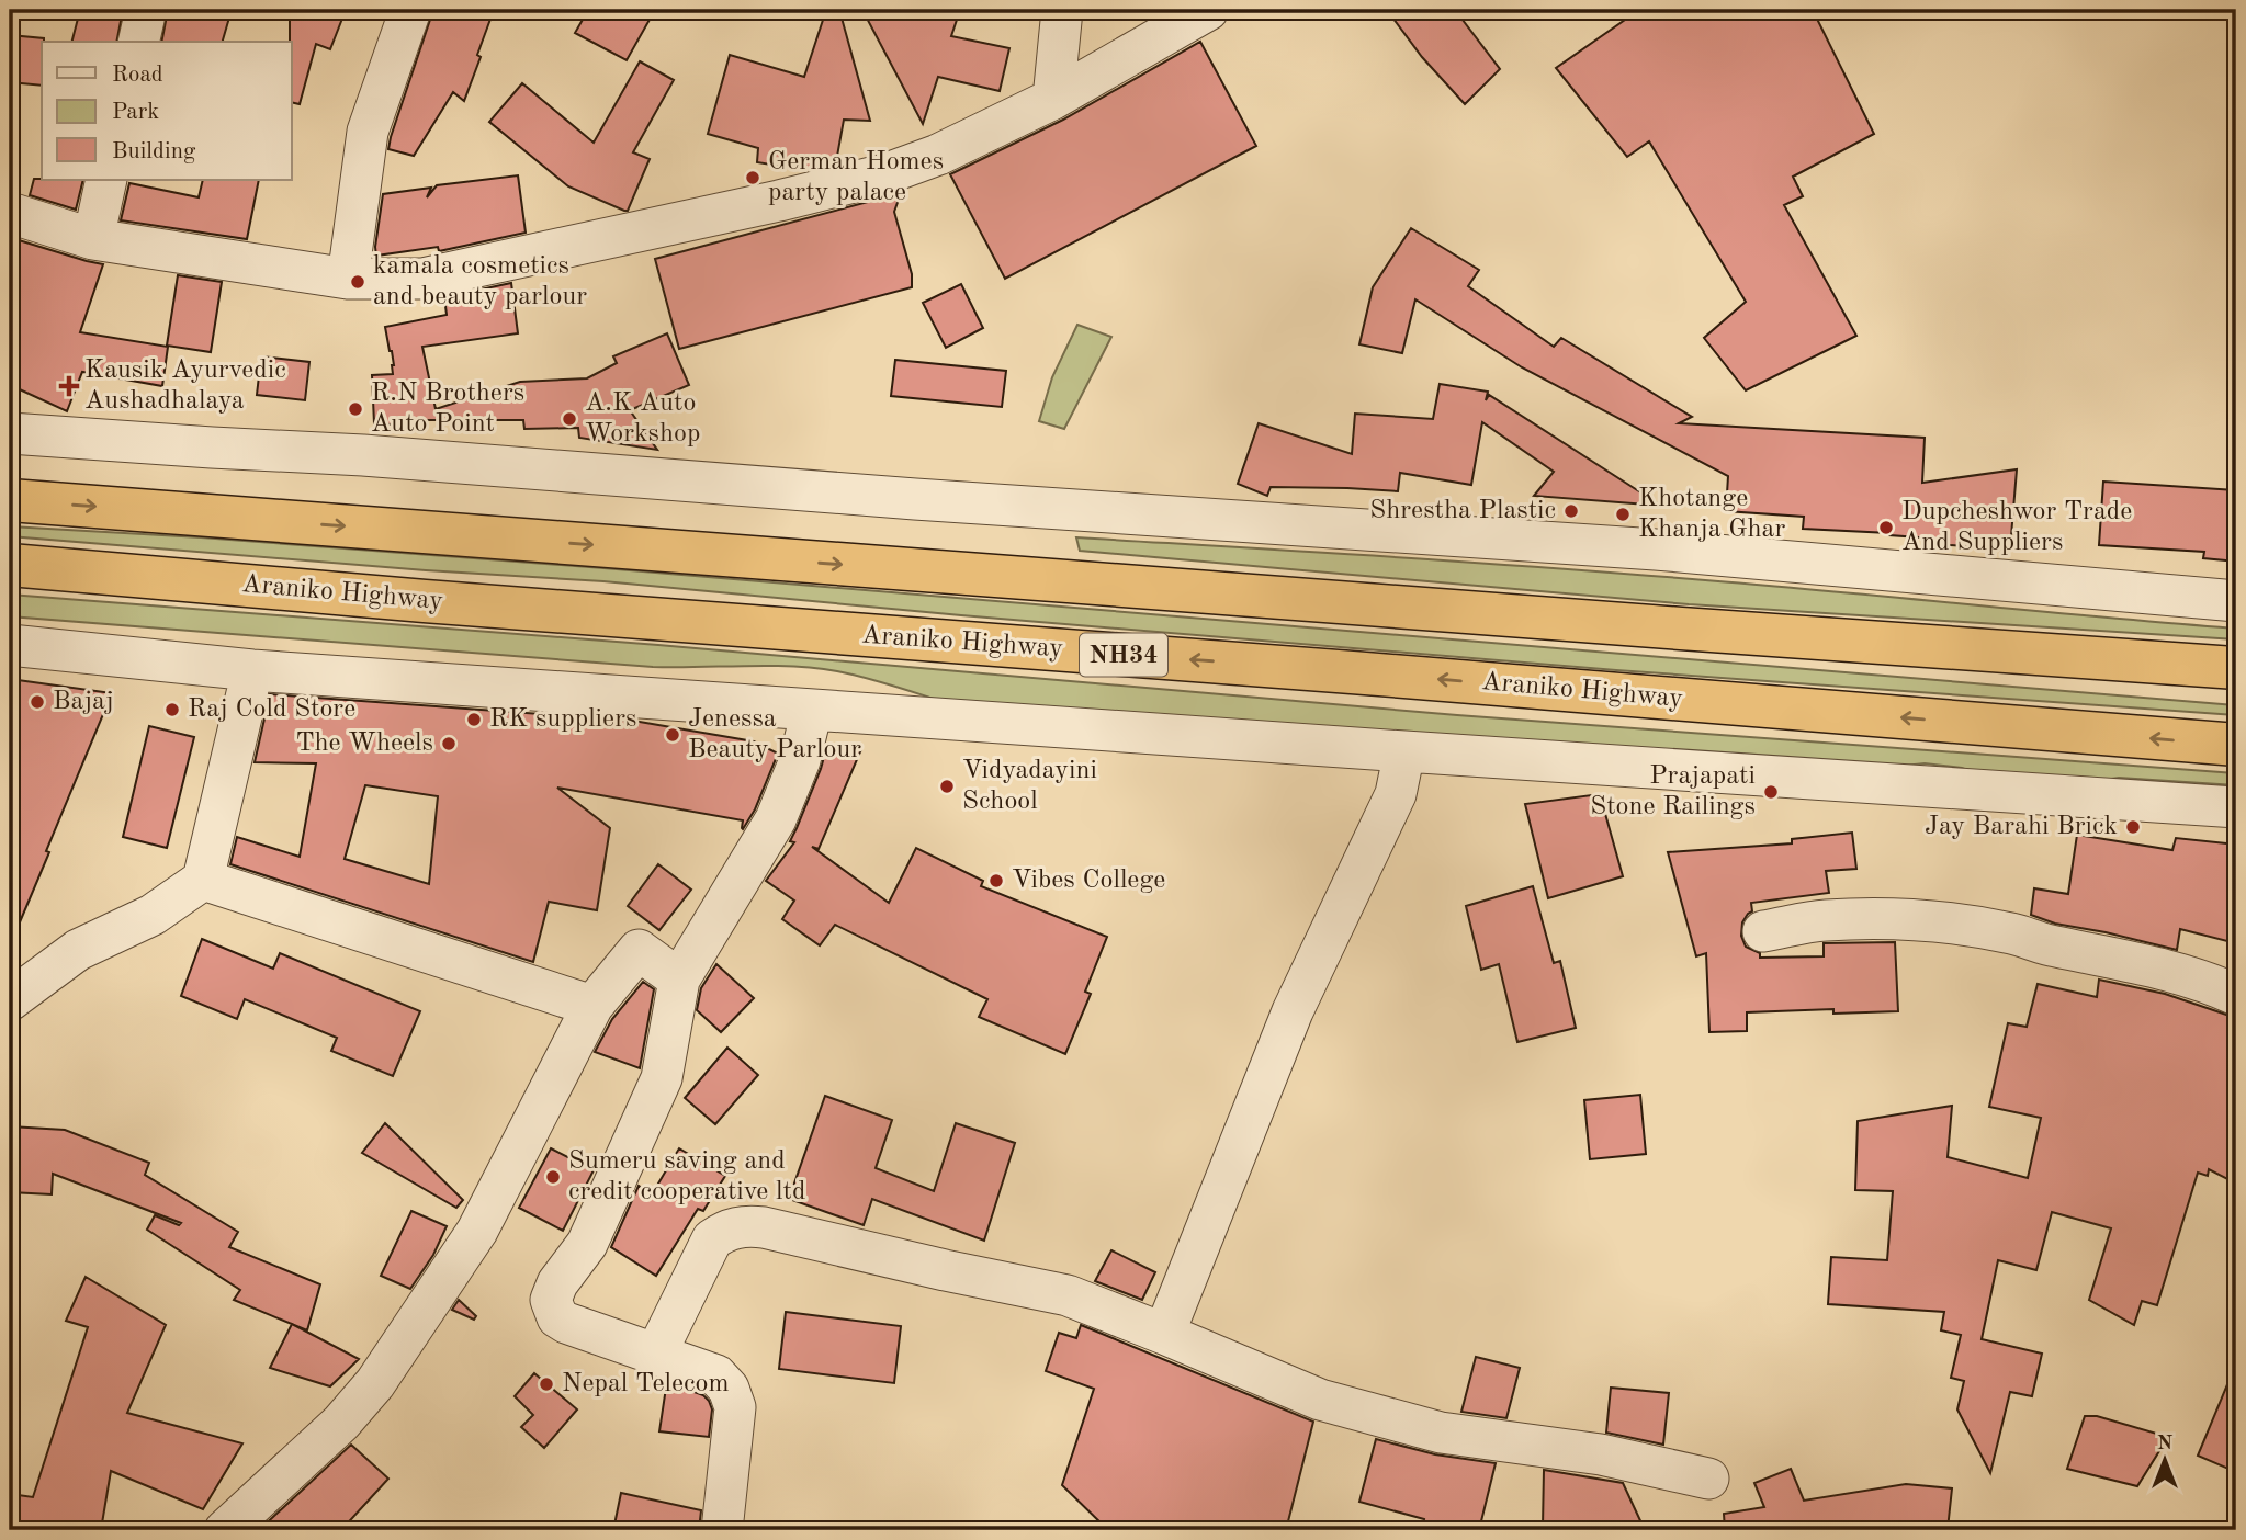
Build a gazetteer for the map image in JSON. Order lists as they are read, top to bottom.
{
  "streets": {
    "highway": ["Araniko Highway", "NH34"]
  },
  "places": {
    "other": [
      "German Homes party palace",
      "kamala cosmetics and beauty parlour",
      "R.N Brothers Auto Point",
      "A.K Auto Workshop",
      "Shrestha Plastic",
      "Khotange Khanja Ghar",
      "Dupcheshwor Trade And Suppliers",
      "Bajaj",
      "Raj Cold Store",
      "RK suppliers",
      "Jenessa Beauty Parlour",
      "The Wheels",
      "Vidyadayini School",
      "Prajapati Stone Railings",
      "Jay Barahi Brick",
      "Vibes College",
      "Sumeru saving and credit cooperative ltd",
      "Nepal Telecom"
    ],
    "health": ["Kausik Ayurvedic Aushadhalaya"]
  },
  "legend": ["Road", "Park", "Building"],
  "north": "top"
}
